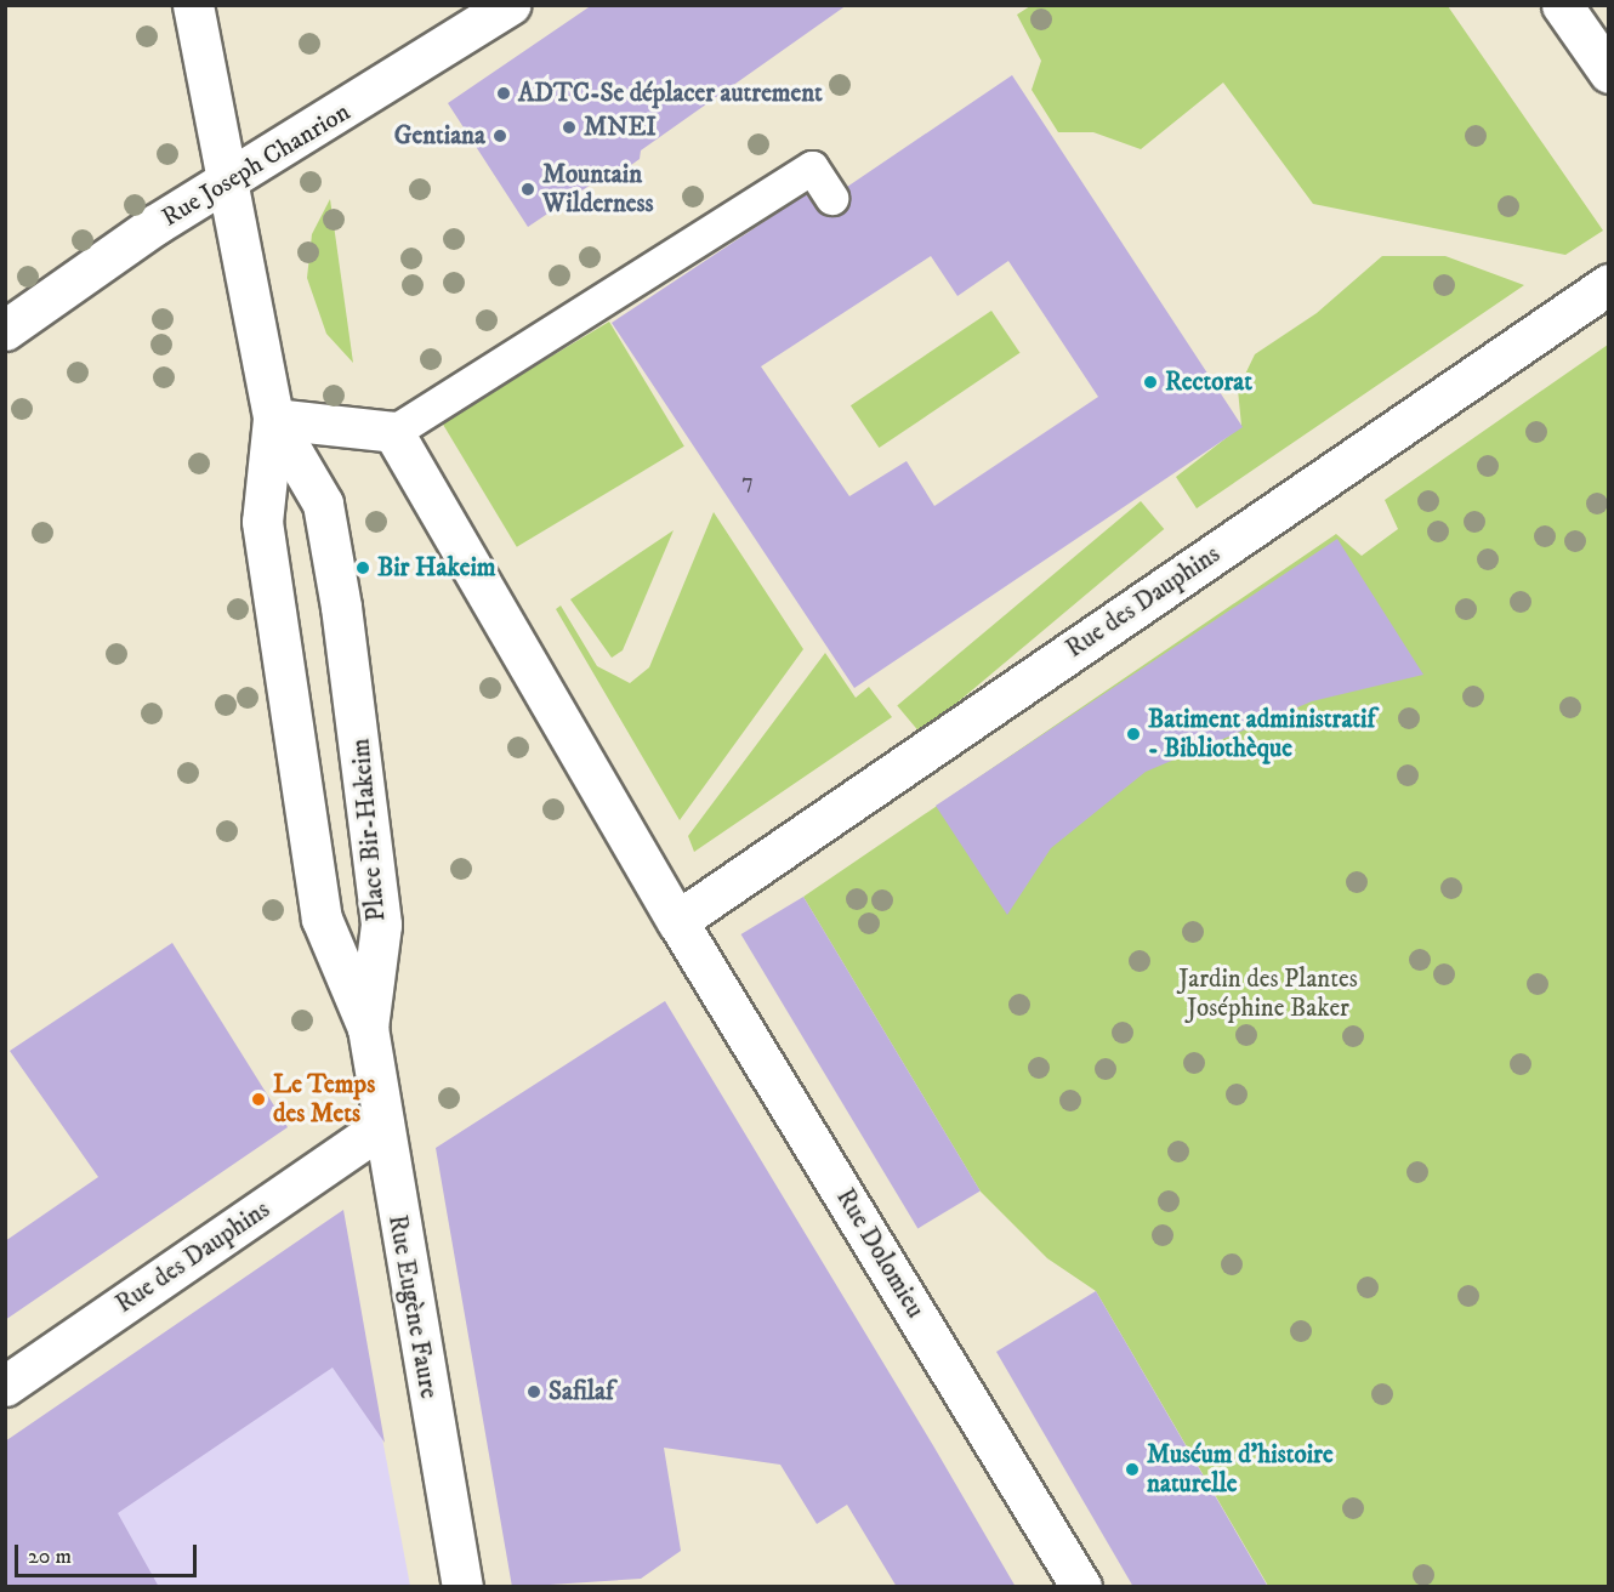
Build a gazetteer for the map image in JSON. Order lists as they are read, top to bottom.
{
  "streets": {
    "street": [
      "Rue Joseph Chanrion",
      "Rue des Dauphins",
      "Place Bir-Hakeim",
      "Rue Dolomieu",
      "Rue Eugène Faure"
    ]
  },
  "crossings": [
    ["Rue Joseph Chanrion", "Place Bir-Hakeim"],
    ["Rue des Dauphins", "Rue Dolomieu"],
    ["Rue des Dauphins", "Rue Eugène Faure"],
    ["Place Bir-Hakeim", "Rue Eugène Faure"]
  ],
  "parks": ["Jardin des Plantes Joséphine Baker"],
  "places": [
    "ADTC-Se déplacer autrement",
    "MNEI",
    "Gentiana",
    "Mountain Wilderness",
    "Rectorat",
    "Bir Hakeim",
    "Batiment administratif - Bibliothèque",
    "Le Temps des Mets",
    "Safilaf",
    "Muséum d'histoire naturelle"
  ],
  "house_numbers": ["7"],
  "scale_bar": "20 m"
}
